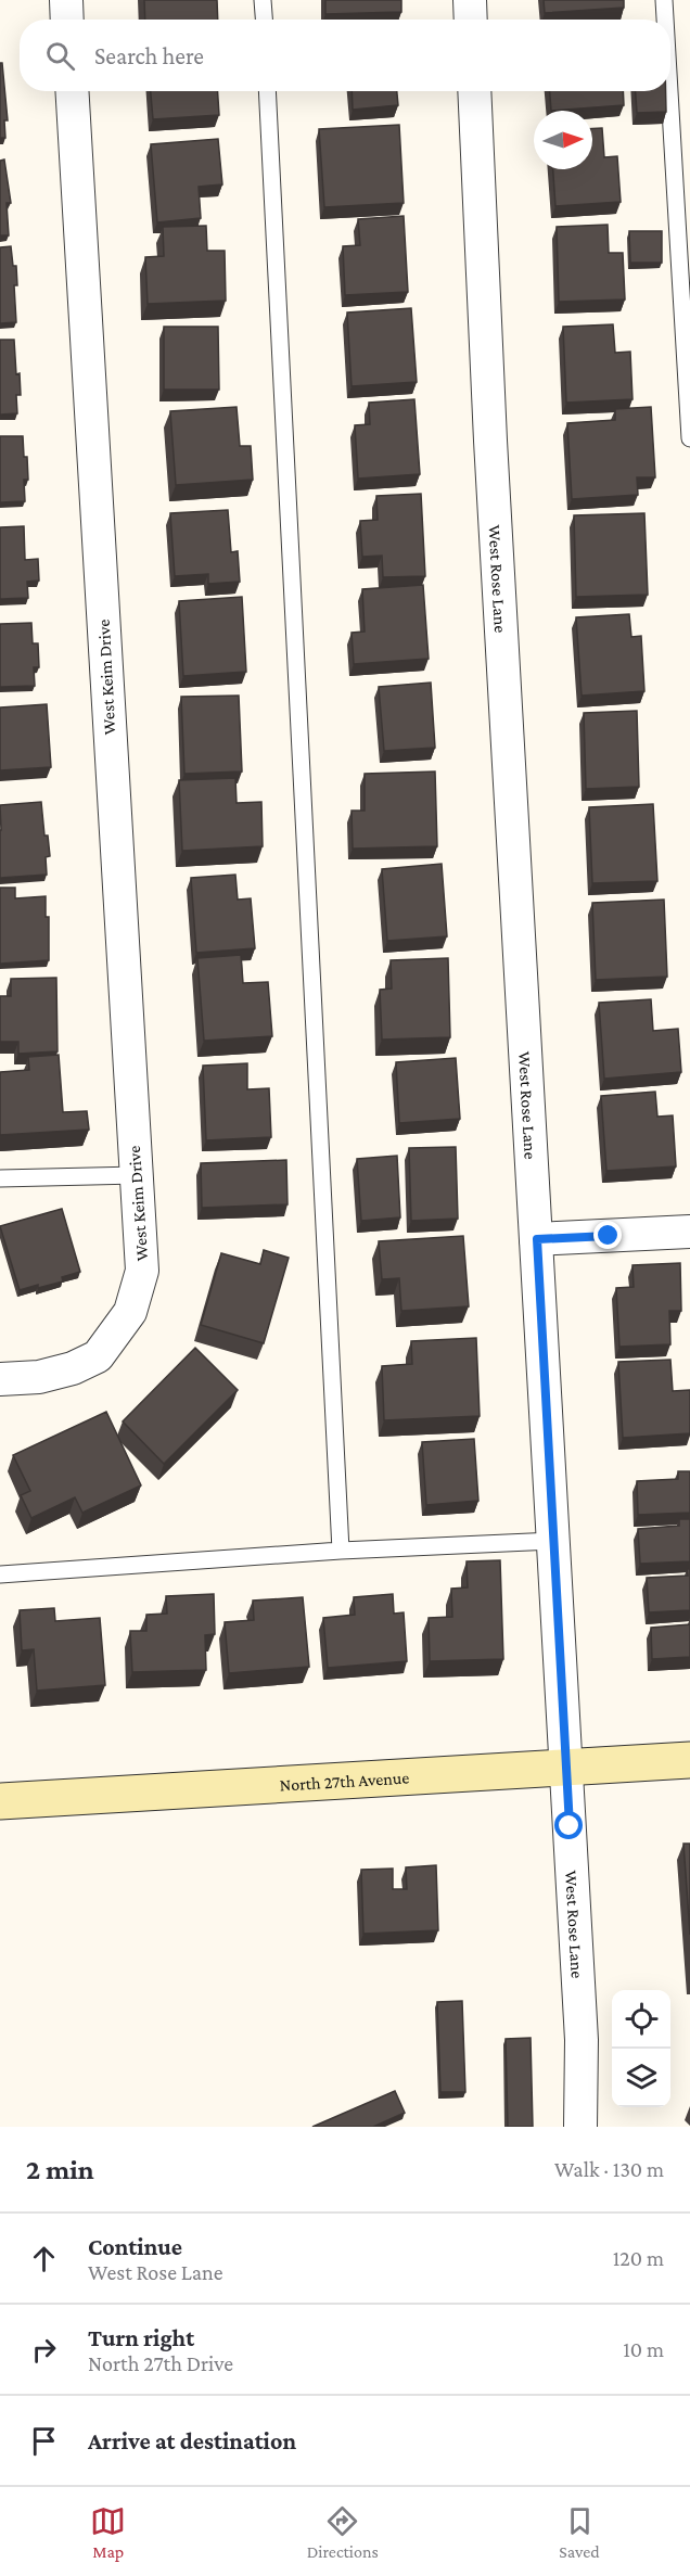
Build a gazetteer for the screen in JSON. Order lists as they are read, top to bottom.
{
  "streets": {
    "main road": ["North 27th Avenue"],
    "street": ["West Rose Lane", "West Keim Drive"]
  },
  "crossings": [
    ["West Rose Lane", "North 27th Avenue"]
  ],
  "north": "right",
  "page": {
    "search": "Search here",
    "heading": ["2 min", "Walk · 130 m"],
    "list": [
      ["Continue", "West Rose Lane", "120 m"],
      ["Turn right", "North 27th Drive", "10 m"],
      "Arrive at destination"
    ],
    "nav": ["Map", "Directions", "Saved"]
  }
}
